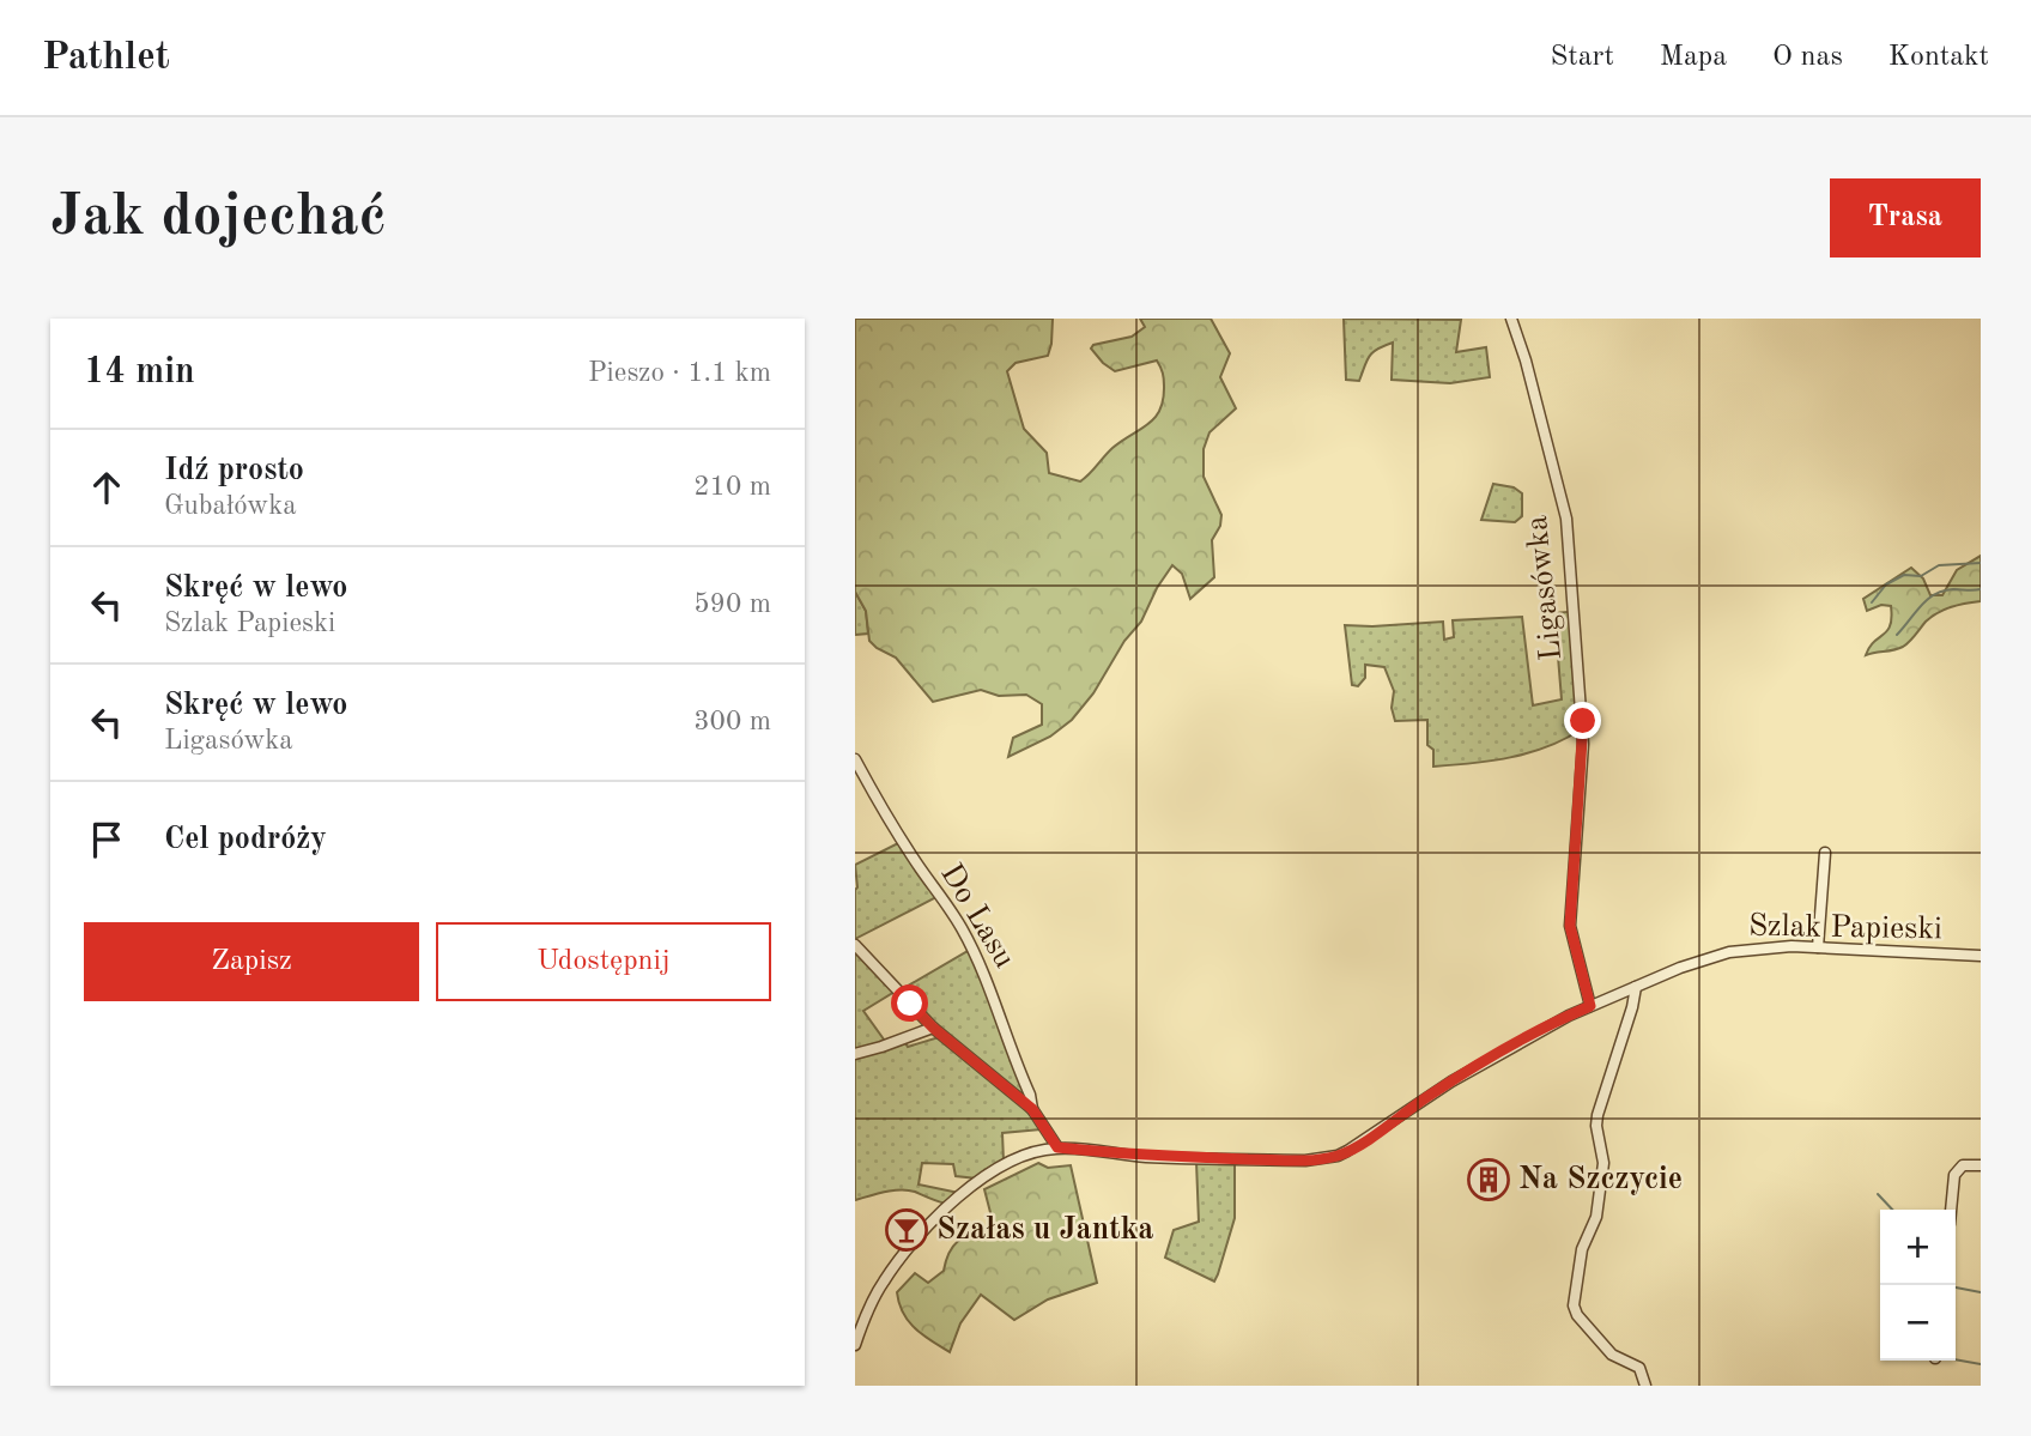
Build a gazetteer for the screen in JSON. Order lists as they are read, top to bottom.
{
  "streets": {
    "street": ["Ligasówka", "Do Lasu", "Szlak Papieski"]
  },
  "crossings": [
    ["Ligasówka", "Szlak Papieski"]
  ],
  "places": {
    "building": ["Na Szczycie"],
    "bar": ["Szałas u Jantka"]
  },
  "page": {
    "header": "Pathlet",
    "nav": [
      "Start",
      "Mapa",
      "O nas",
      "Kontakt"
    ],
    "buttons": [
      "Trasa",
      ["Zapisz", "Udostępnij"]
    ],
    "title": "Jak dojechać",
    "heading": ["14 min", "Pieszo · 1.1 km"],
    "list": [
      ["Idź prosto", "Gubałówka", "210 m"],
      ["Skręć w lewo", "Szlak Papieski", "590 m"],
      ["Skręć w lewo", "Ligasówka", "300 m"],
      "Cel podróży"
    ],
    "map_buttons": ["+", "−"]
  }
}
